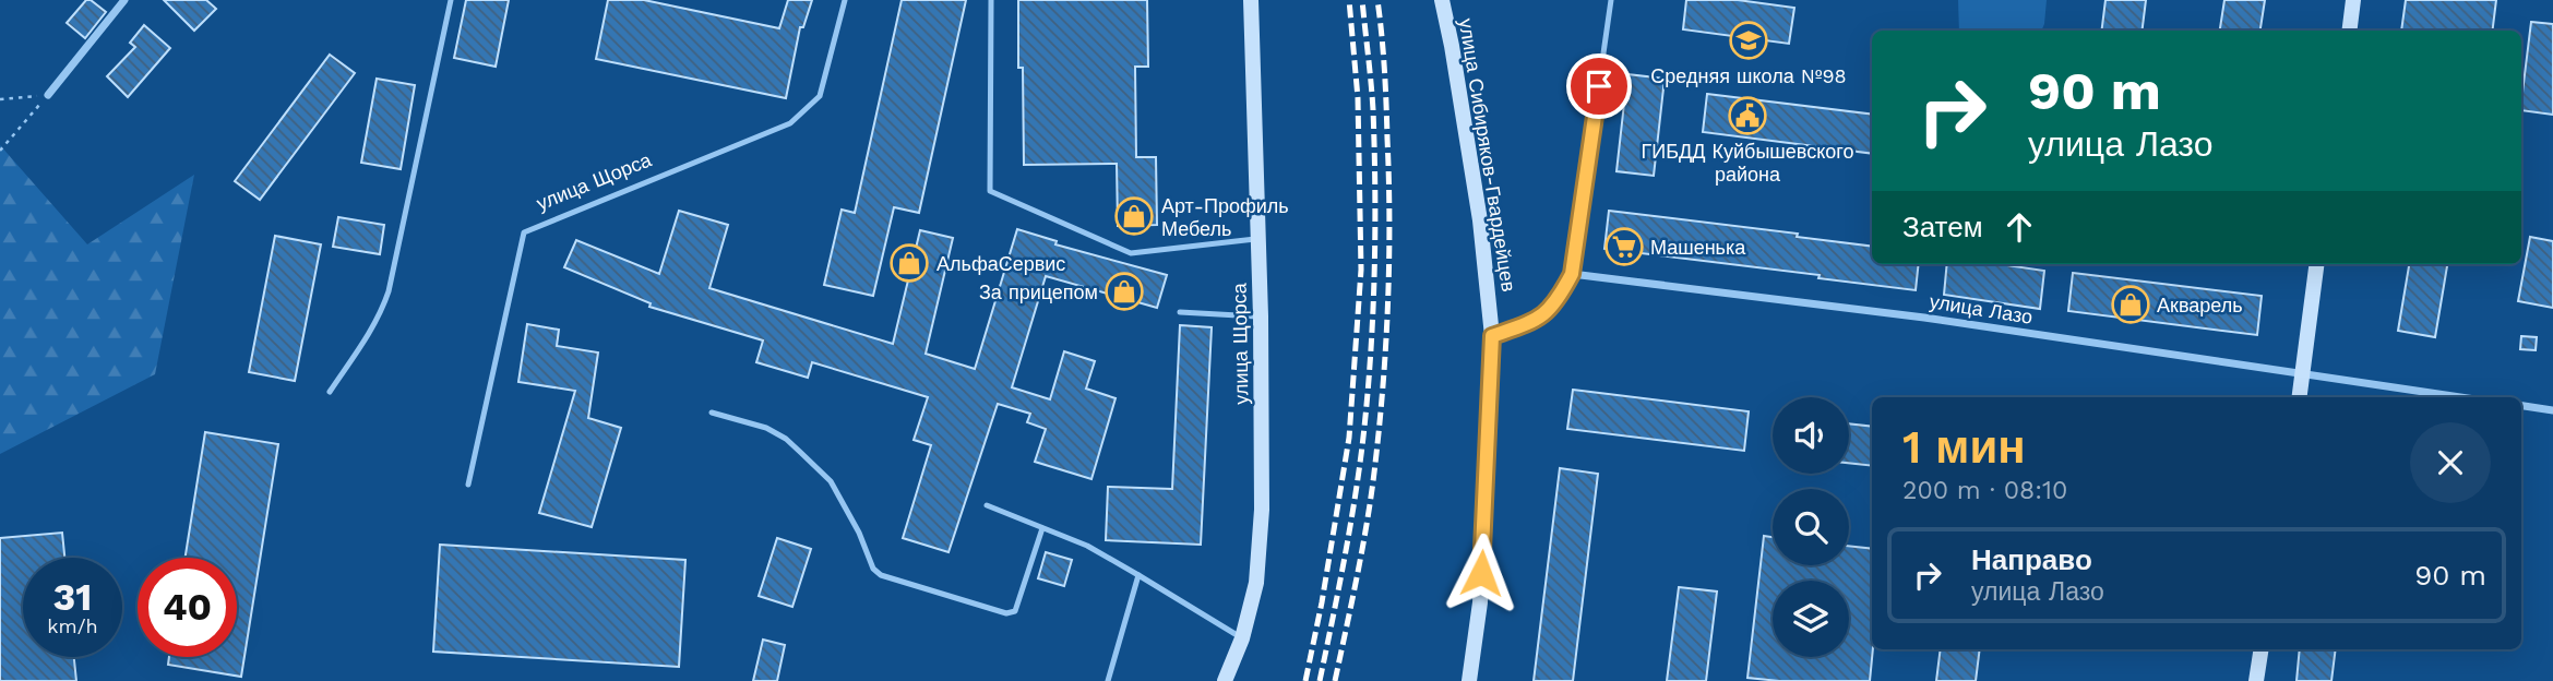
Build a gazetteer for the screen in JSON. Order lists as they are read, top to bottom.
{
  "streets": {
    "street": ["улица Сибиряков-Гвардейцев", "улица Щорса", "улица Лазо"]
  },
  "places": {
    "school or university": ["Средняя школа №98"],
    "public building": ["ГИБДД Куйбышевского района"],
    "shop": [
      "Арт-Профиль Мебель",
      "АльфаСервис",
      "За прицепом",
      "Акварель"
    ],
    "supermarket": ["Машенька"]
  },
  "page": {
    "turn": ["90 m", "улица Лазо"],
    "then": "Затем",
    "heading": ["1 мин", "200 m · 08:10"],
    "list": [
      {
        "name": "Направо",
        "note": "улица Лазо",
        "value": "90 m"
      }
    ],
    "speed": "31 km/h",
    "limit": "40"
  }
}
